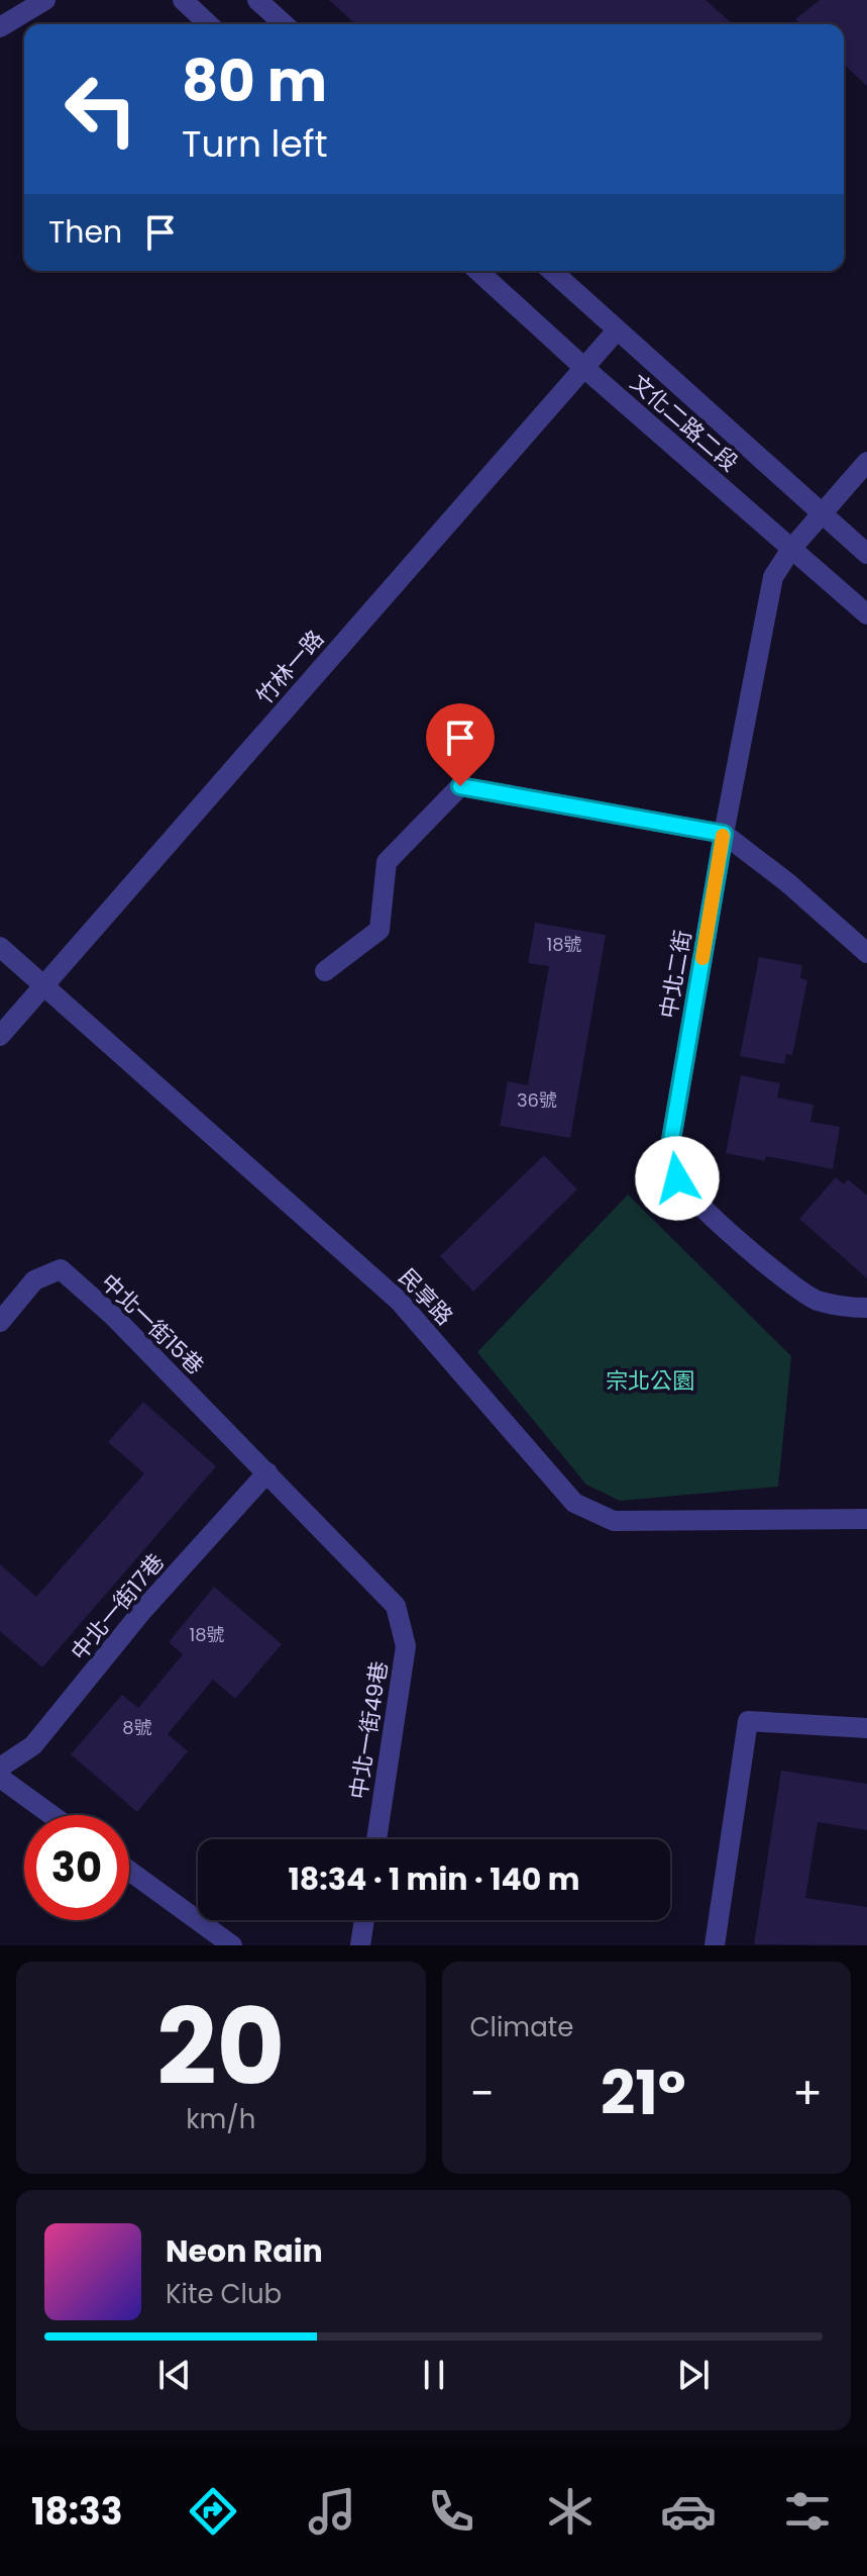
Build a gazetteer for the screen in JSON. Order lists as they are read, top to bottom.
{
  "streets": {
    "street": [
      "文化二路二段",
      "竹林一路",
      "中北二街",
      "民享路",
      "中北一街15巷",
      "中北一街17巷",
      "中北一街49巷"
    ]
  },
  "crossings": [
    ["文化二路二段", "竹林一路"],
    ["文化二路二段", "中北二街"],
    ["竹林一路", "民享路"],
    ["中北一街15巷", "中北一街17巷"],
    ["中北一街15巷", "中北一街49巷"],
    ["中北一街17巷", "中北一街49巷"]
  ],
  "parks": ["宗北公園"],
  "house_numbers": [
    "18號",
    "36號",
    "18號",
    "8號"
  ],
  "page": {
    "turn": ["80 m", "Turn left"],
    "then": "Then",
    "limit": "30",
    "trip": "18:34 · 1 min · 140 m",
    "tile": [
      ["20", "km/h"],
      "Climate"
    ],
    "heat": ["−", "21°", "+"],
    "song": ["Neon Rain", "Kite Club"],
    "tabs": "18:33"
  }
}
